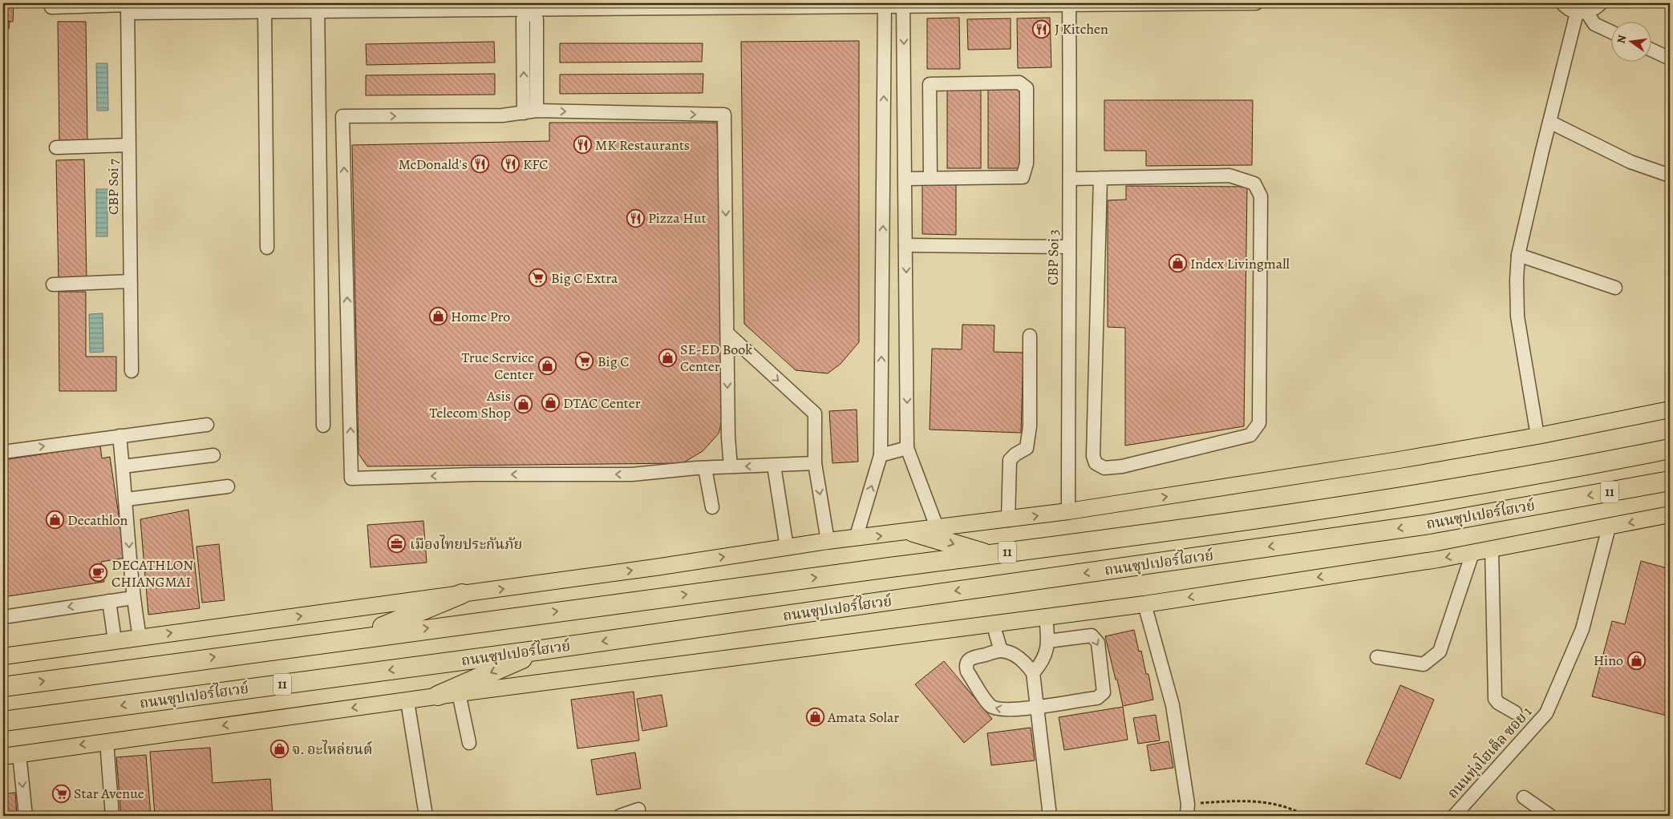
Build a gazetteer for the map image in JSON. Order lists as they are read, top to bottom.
{
  "streets": {
    "highway": ["11", "ถนนซุปเปอร์ไฮเวย์"],
    "street": ["CBP Soi 7", "CBP Soi 3", "ถนนทุ่งโฮเต็ล ซอย 1"]
  },
  "places": {
    "restaurant": [
      "J Kitchen",
      "MK Restaurants",
      "McDonald's",
      "KFC",
      "Pizza Hut"
    ],
    "shop": [
      "Index Livingmall",
      "Home Pro",
      "SE-ED Book Center",
      "True Service Center",
      "DTAC Center",
      "Asis Telecom Shop",
      "Decathlon",
      "Hino",
      "Amata Solar",
      "จ. อะไหล่ยนต์"
    ],
    "supermarket": ["Big C Extra", "Big C", "Star Avenue"],
    "office": ["เมืองไทยประกันภัย"],
    "cafe": ["DECATHLON CHIANGMAI"]
  },
  "north": "left"
}
